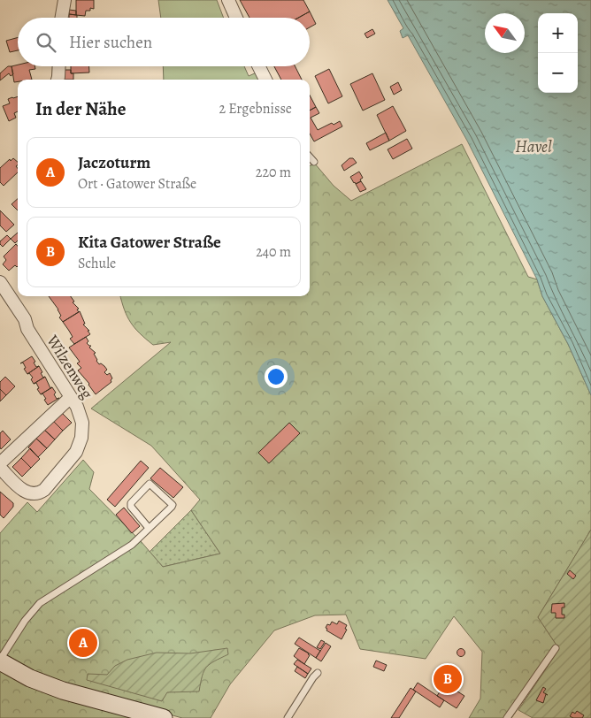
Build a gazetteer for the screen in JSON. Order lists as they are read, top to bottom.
{
  "streets": {
    "street": ["Wilzenweg"]
  },
  "water": ["Havel"],
  "north": "top left",
  "page": {
    "map_buttons": ["+", "−"],
    "search": "Hier suchen",
    "heading": ["In der Nähe", "2 Ergebnisse"],
    "list": [
      {
        "mark": "A",
        "name": "Jaczoturm",
        "note": "Ort · Gatower Straße",
        "value": "220 m"
      },
      {
        "mark": "B",
        "name": "Kita Gatower Straße",
        "note": "Schule",
        "value": "240 m"
      }
    ],
    "pins": ["A", "B"]
  }
}
